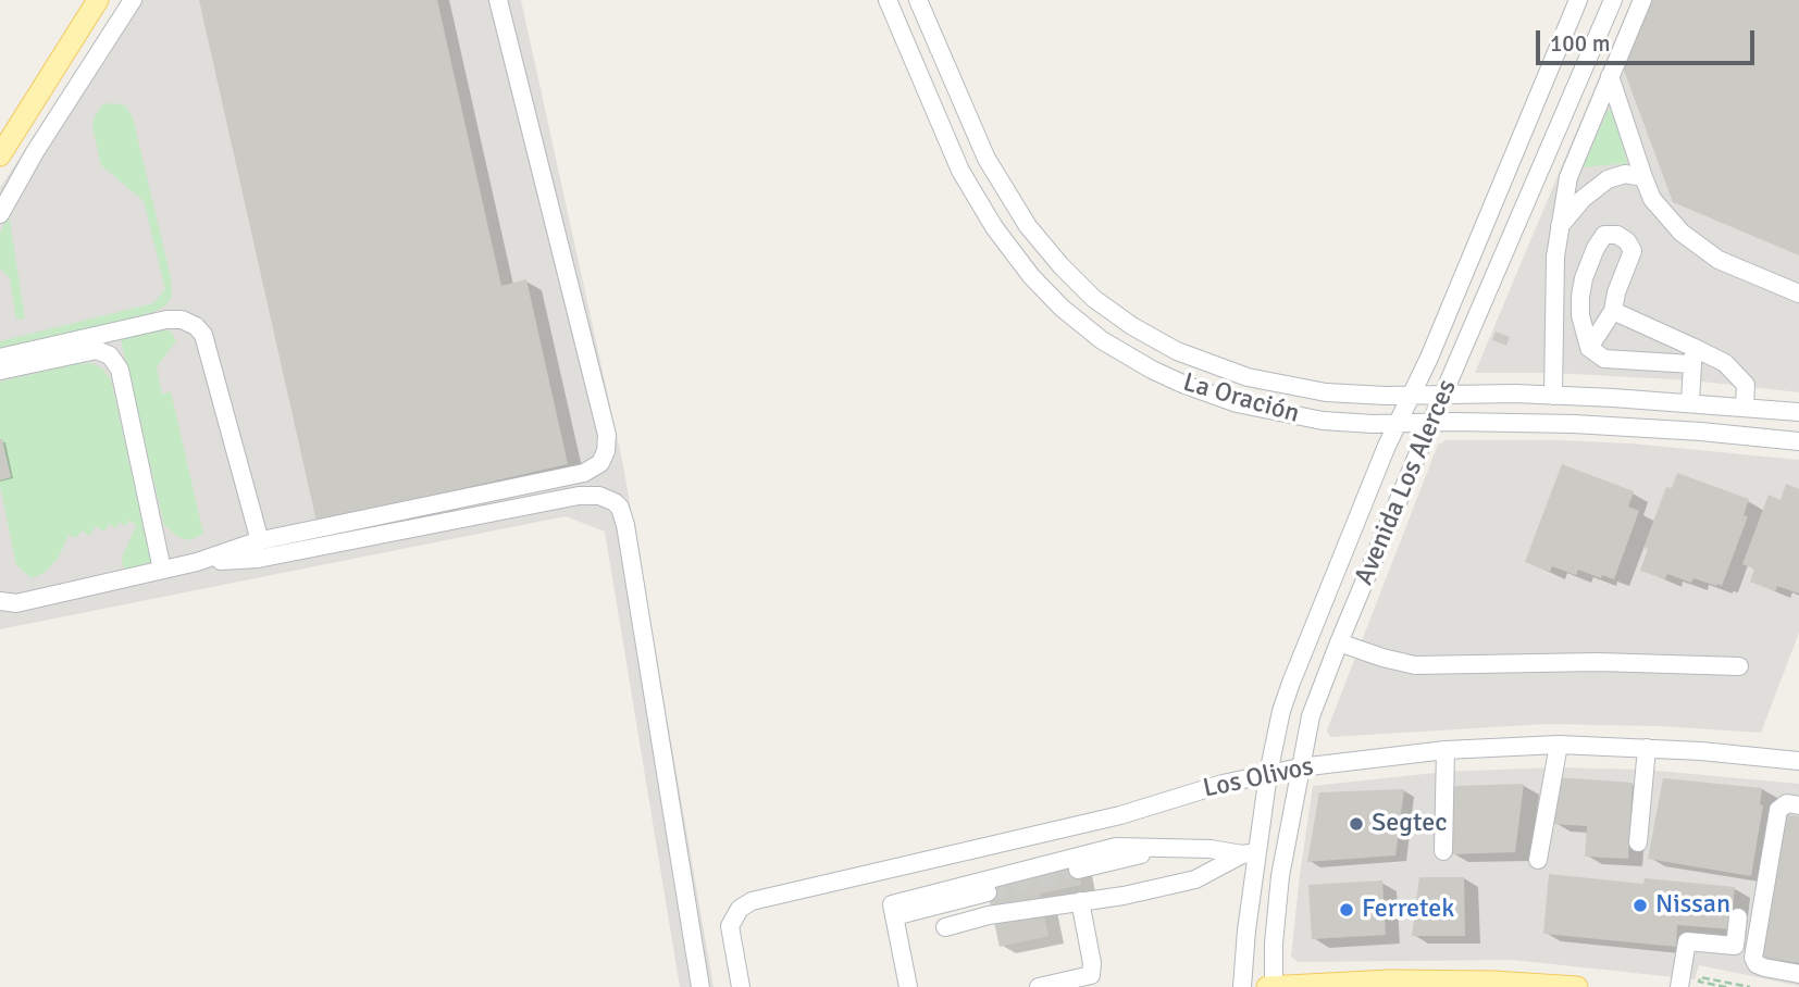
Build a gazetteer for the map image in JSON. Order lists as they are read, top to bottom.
{
  "streets": {
    "street": ["La Oración", "Avenida Los Alerces", "Los Olivos"]
  },
  "crossings": [
    ["La Oración", "Avenida Los Alerces"],
    ["Avenida Los Alerces", "Los Olivos"]
  ],
  "places": ["Segtec", "Nissan", "Ferretek"],
  "scale_bar": "100 m"
}
